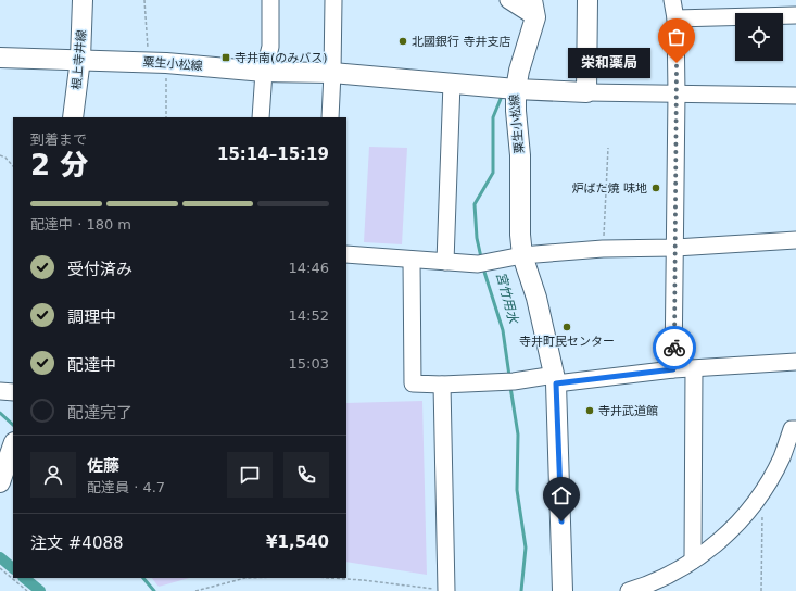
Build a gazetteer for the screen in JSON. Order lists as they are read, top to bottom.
{
  "streets": {
    "main road": ["根上寺井線", "粟生小松線"]
  },
  "crossings": [
    ["根上寺井線", "粟生小松線"]
  ],
  "water": ["宮竹用水"],
  "places": {
    "other": [
      "北國銀行 寺井支店",
      "栄和薬局",
      "炉ばた焼 味地",
      "寺井町民センター",
      "寺井武道館"
    ],
    "transit": ["寺井南(のみバス)"]
  },
  "page": {
    "bubble": "栄和薬局",
    "heading": ["2 分", "到着まで", "15:14–15:19"],
    "panel": [
      "佐藤",
      "配達員 · 4.7",
      "注文 #4088",
      "¥1,540"
    ],
    "bar": "配達中 · 180 m",
    "list": [
      ["受付済み", "14:46"],
      ["調理中", "14:52"],
      ["配達中", "15:03"],
      "配達完了"
    ]
  }
}
